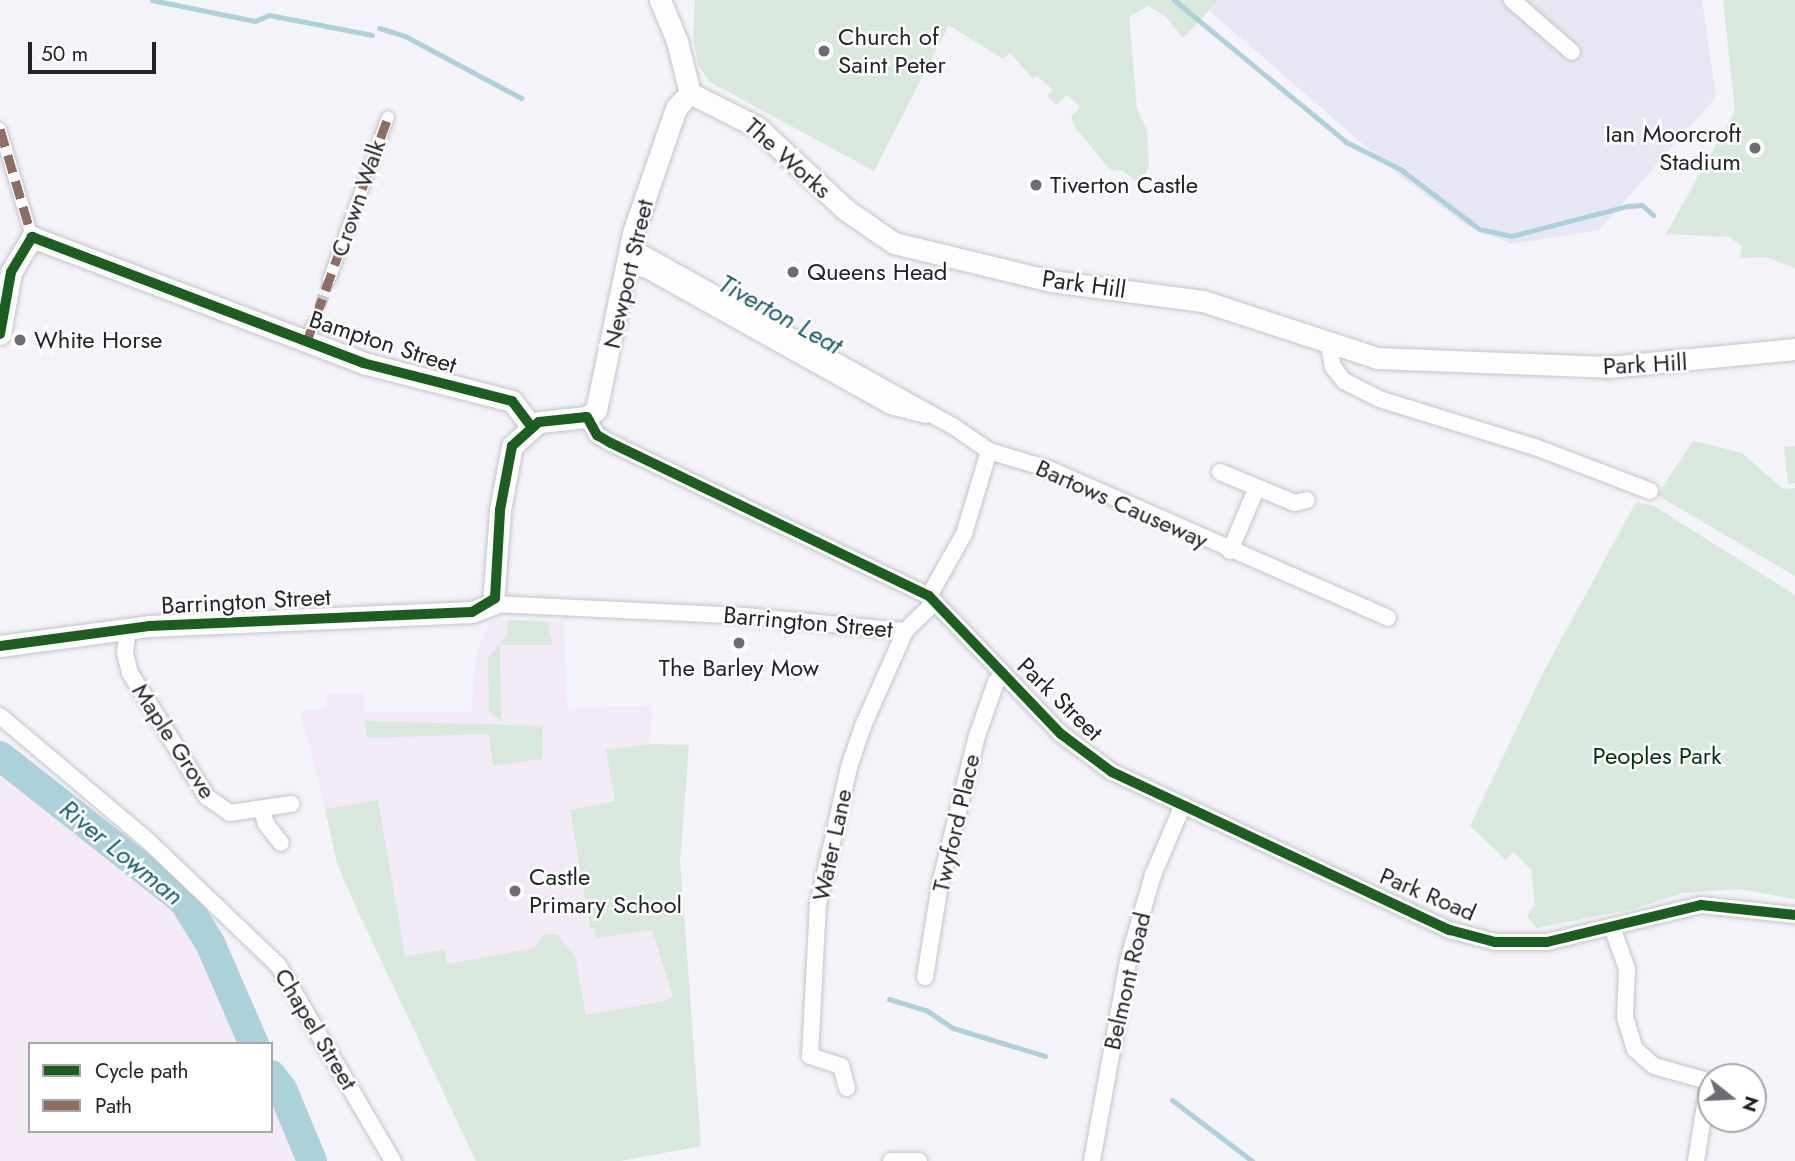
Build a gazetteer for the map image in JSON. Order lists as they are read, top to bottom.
{
  "streets": {
    "street": [
      "The Works",
      "Crown Walk",
      "Newport Street",
      "Park Hill",
      "Bampton Street",
      "Bartows Causeway",
      "Barrington Street",
      "Park Street",
      "Maple Grove",
      "Twyford Place",
      "Water Lane",
      "Park Road",
      "Belmont Road",
      "Chapel Street"
    ]
  },
  "crossings": [
    ["The Works", "Newport Street"],
    ["The Works", "Park Hill"],
    ["Newport Street", "Bartows Causeway"],
    ["Bartows Causeway", "Water Lane"],
    ["Barrington Street", "Maple Grove"],
    ["Barrington Street", "Water Lane"],
    ["Park Street", "Twyford Place"],
    ["Park Street", "Water Lane"],
    ["Park Street", "Park Road"],
    ["Park Street", "Belmont Road"],
    ["Park Road", "Belmont Road"]
  ],
  "water": ["Tiverton Leat", "River Lowman"],
  "parks": ["Peoples Park"],
  "places": [
    "Church of Saint Peter",
    "Ian Moorcroft Stadium",
    "Tiverton Castle",
    "Queens Head",
    "White Horse",
    "The Barley Mow",
    "Castle Primary School"
  ],
  "legend": ["Cycle path", "Path"],
  "scale_bar": "50 m",
  "north": "right"
}
